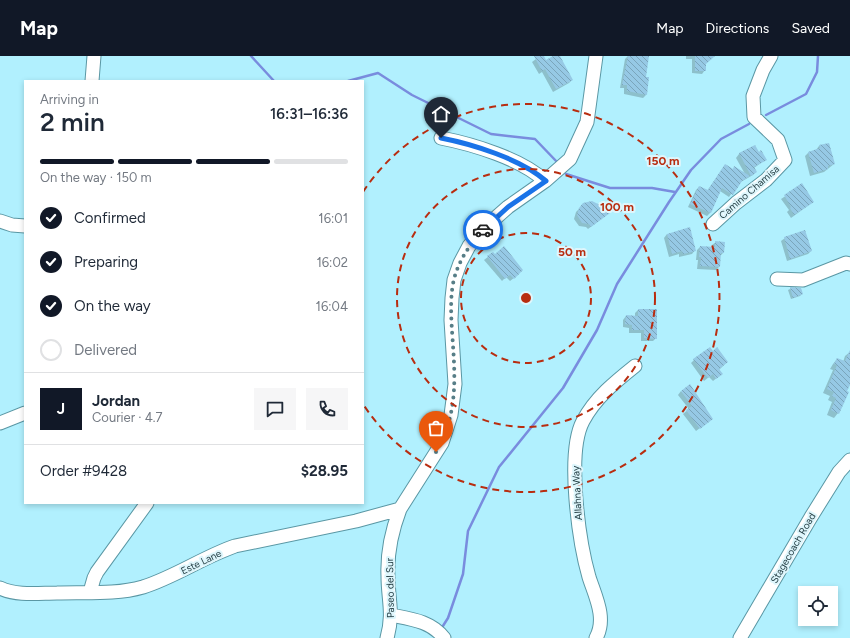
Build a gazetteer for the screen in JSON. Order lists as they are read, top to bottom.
{
  "streets": {
    "street": [
      "Camino Chamisa",
      "Allahna Way",
      "Stagecoach Road",
      "Este Lane",
      "Paseo del Sur"
    ]
  },
  "crossings": [
    ["Este Lane", "Paseo del Sur"]
  ],
  "page": {
    "header": "Map",
    "nav": ["Map", "Directions", "Saved"],
    "heading": ["2 min", "Arriving in", "16:31–16:36"],
    "panel": [
      "Jordan",
      "Courier · 4.7",
      "Order #9428",
      "$28.95"
    ],
    "bar": "On the way · 150 m",
    "list": [
      ["Confirmed", "16:01"],
      ["Preparing", "16:02"],
      ["On the way", "16:04"],
      "Delivered"
    ],
    "round": "J"
  },
  "rings": ["150 m", "100 m", "50 m"]
}
